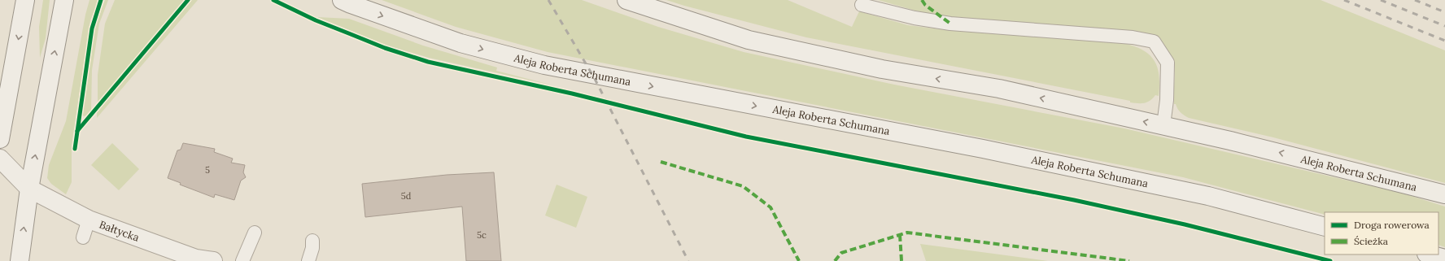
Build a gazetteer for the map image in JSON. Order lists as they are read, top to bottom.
{
  "streets": {
    "main road": ["Aleja Roberta Schumana", "Bałtycka"]
  },
  "house_numbers": ["5", "5d", "5c"],
  "legend": ["Droga rowerowa", "Ścieżka"]
}
